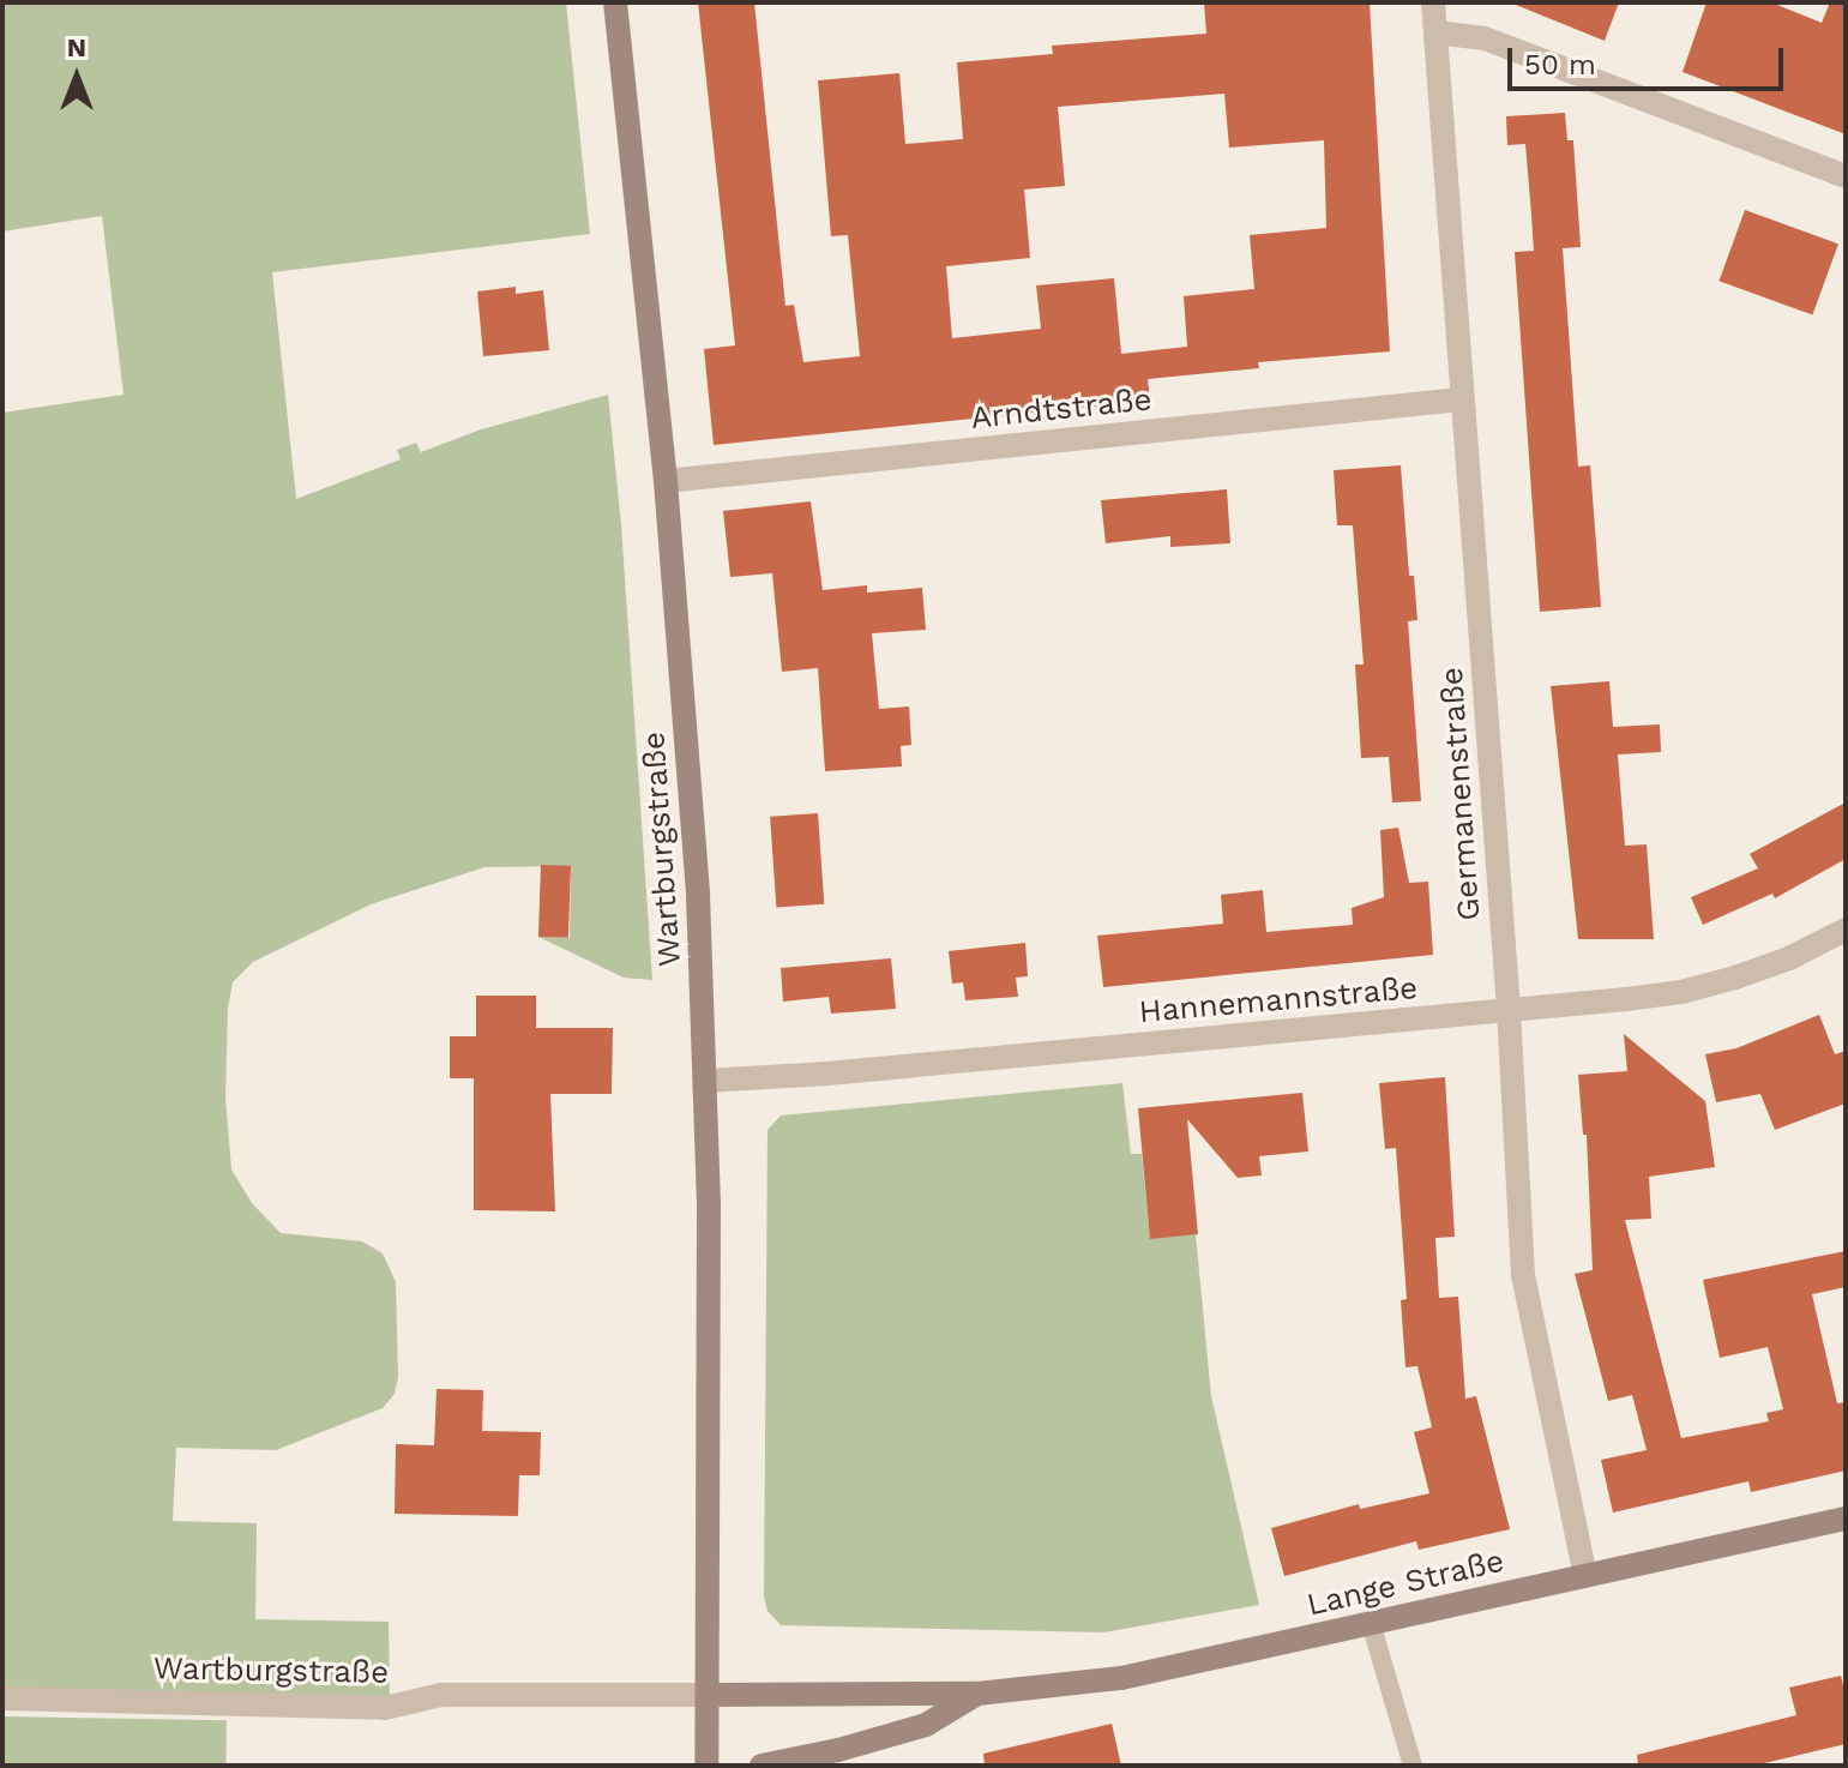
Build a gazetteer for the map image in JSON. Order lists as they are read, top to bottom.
{
  "streets": {
    "main road": ["Wartburgstraße", "Lange Straße"],
    "street": ["Arndtstraße", "Germanenstraße", "Hannemannstraße"]
  },
  "crossings": [
    ["Arndtstraße", "Germanenstraße"],
    ["Arndtstraße", "Wartburgstraße"],
    ["Germanenstraße", "Hannemannstraße"],
    ["Germanenstraße", "Lange Straße"],
    ["Wartburgstraße", "Hannemannstraße"],
    ["Wartburgstraße", "Lange Straße"]
  ],
  "scale_bar": "50 m",
  "north": "top"
}
